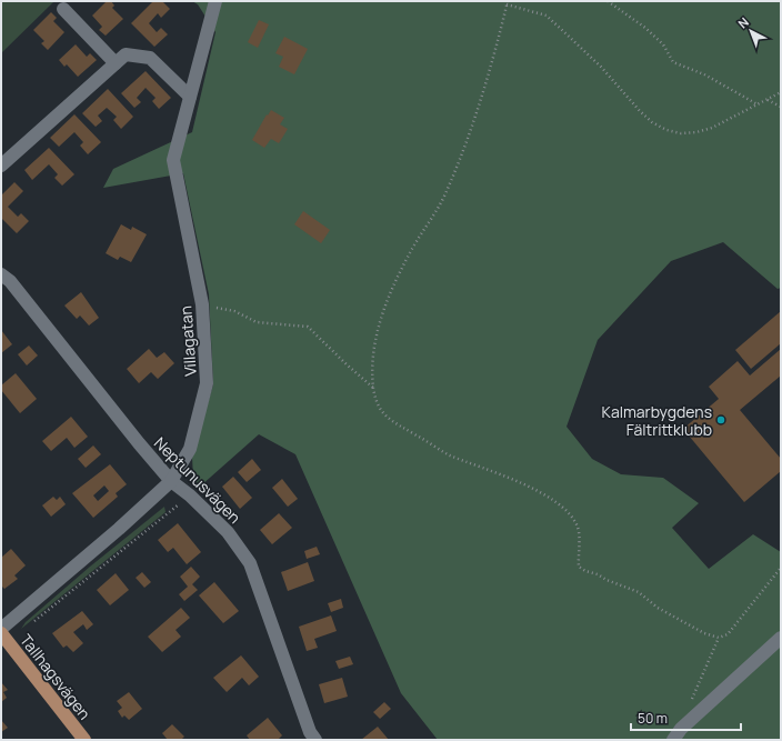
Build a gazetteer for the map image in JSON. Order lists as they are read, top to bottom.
{
  "streets": {
    "main road": ["Tallhagsvägen"],
    "street": ["Villagatan", "Neptunusvägen"]
  },
  "crossings": [
    ["Villagatan", "Neptunusvägen"]
  ],
  "places": ["Kalmarbygdens Fältrittklubb"],
  "scale_bar": "50 m",
  "north": "top left"
}
